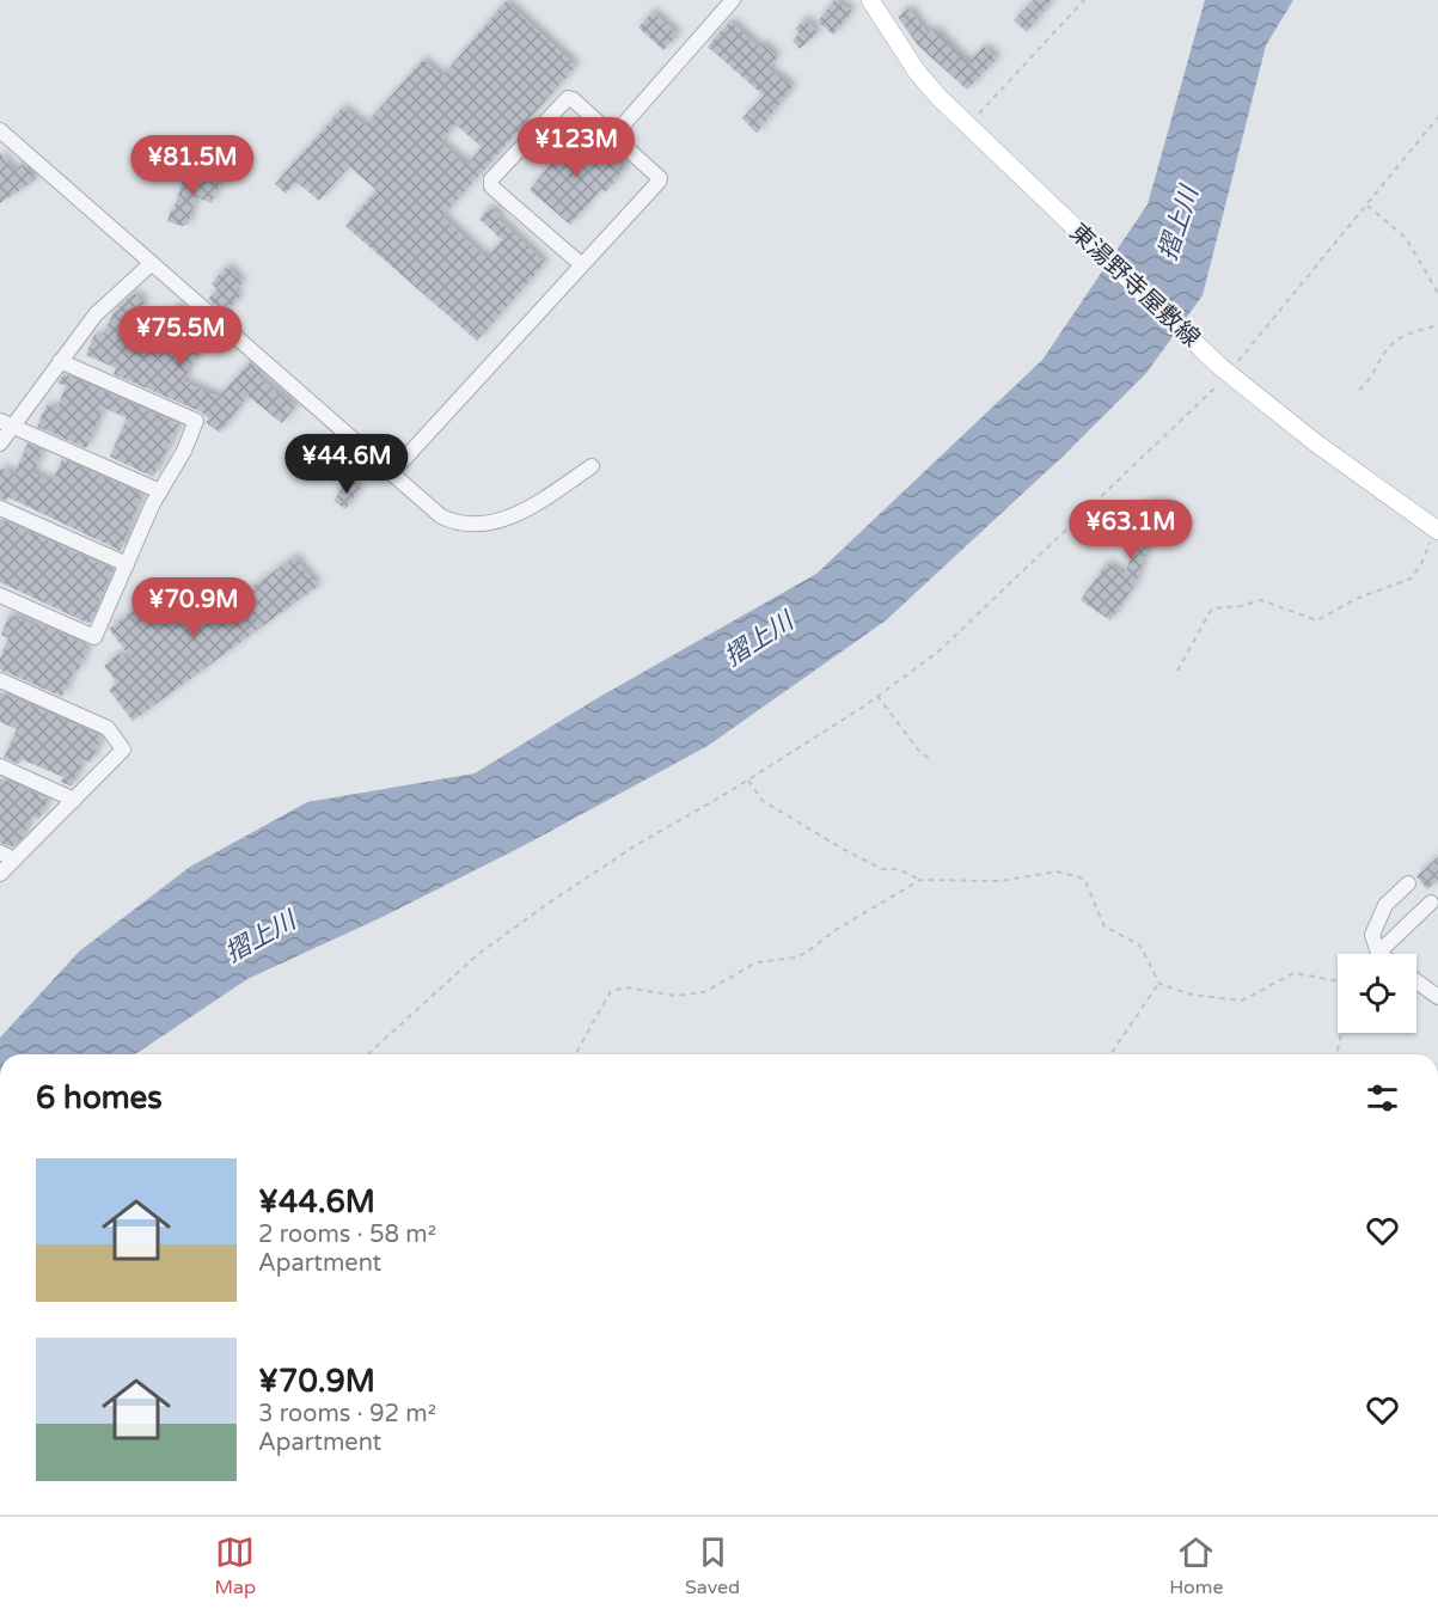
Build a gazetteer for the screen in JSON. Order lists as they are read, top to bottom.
{
  "streets": {
    "main road": ["東湯野寺屋敷線"]
  },
  "water": ["摺上川"],
  "page": {
    "price": [
      "¥123M",
      "¥81.5M",
      "¥75.5M",
      "¥44.6M",
      "¥63.1M",
      "¥70.9M"
    ],
    "heading": "6 homes",
    "list": [
      {
        "name": "¥44.6M",
        "note": "2 rooms · 58 m² · Apartment"
      },
      {
        "name": "¥70.9M",
        "note": "3 rooms · 92 m² · Apartment"
      }
    ],
    "tabs": ["Map", "Saved", "Home"]
  }
}
